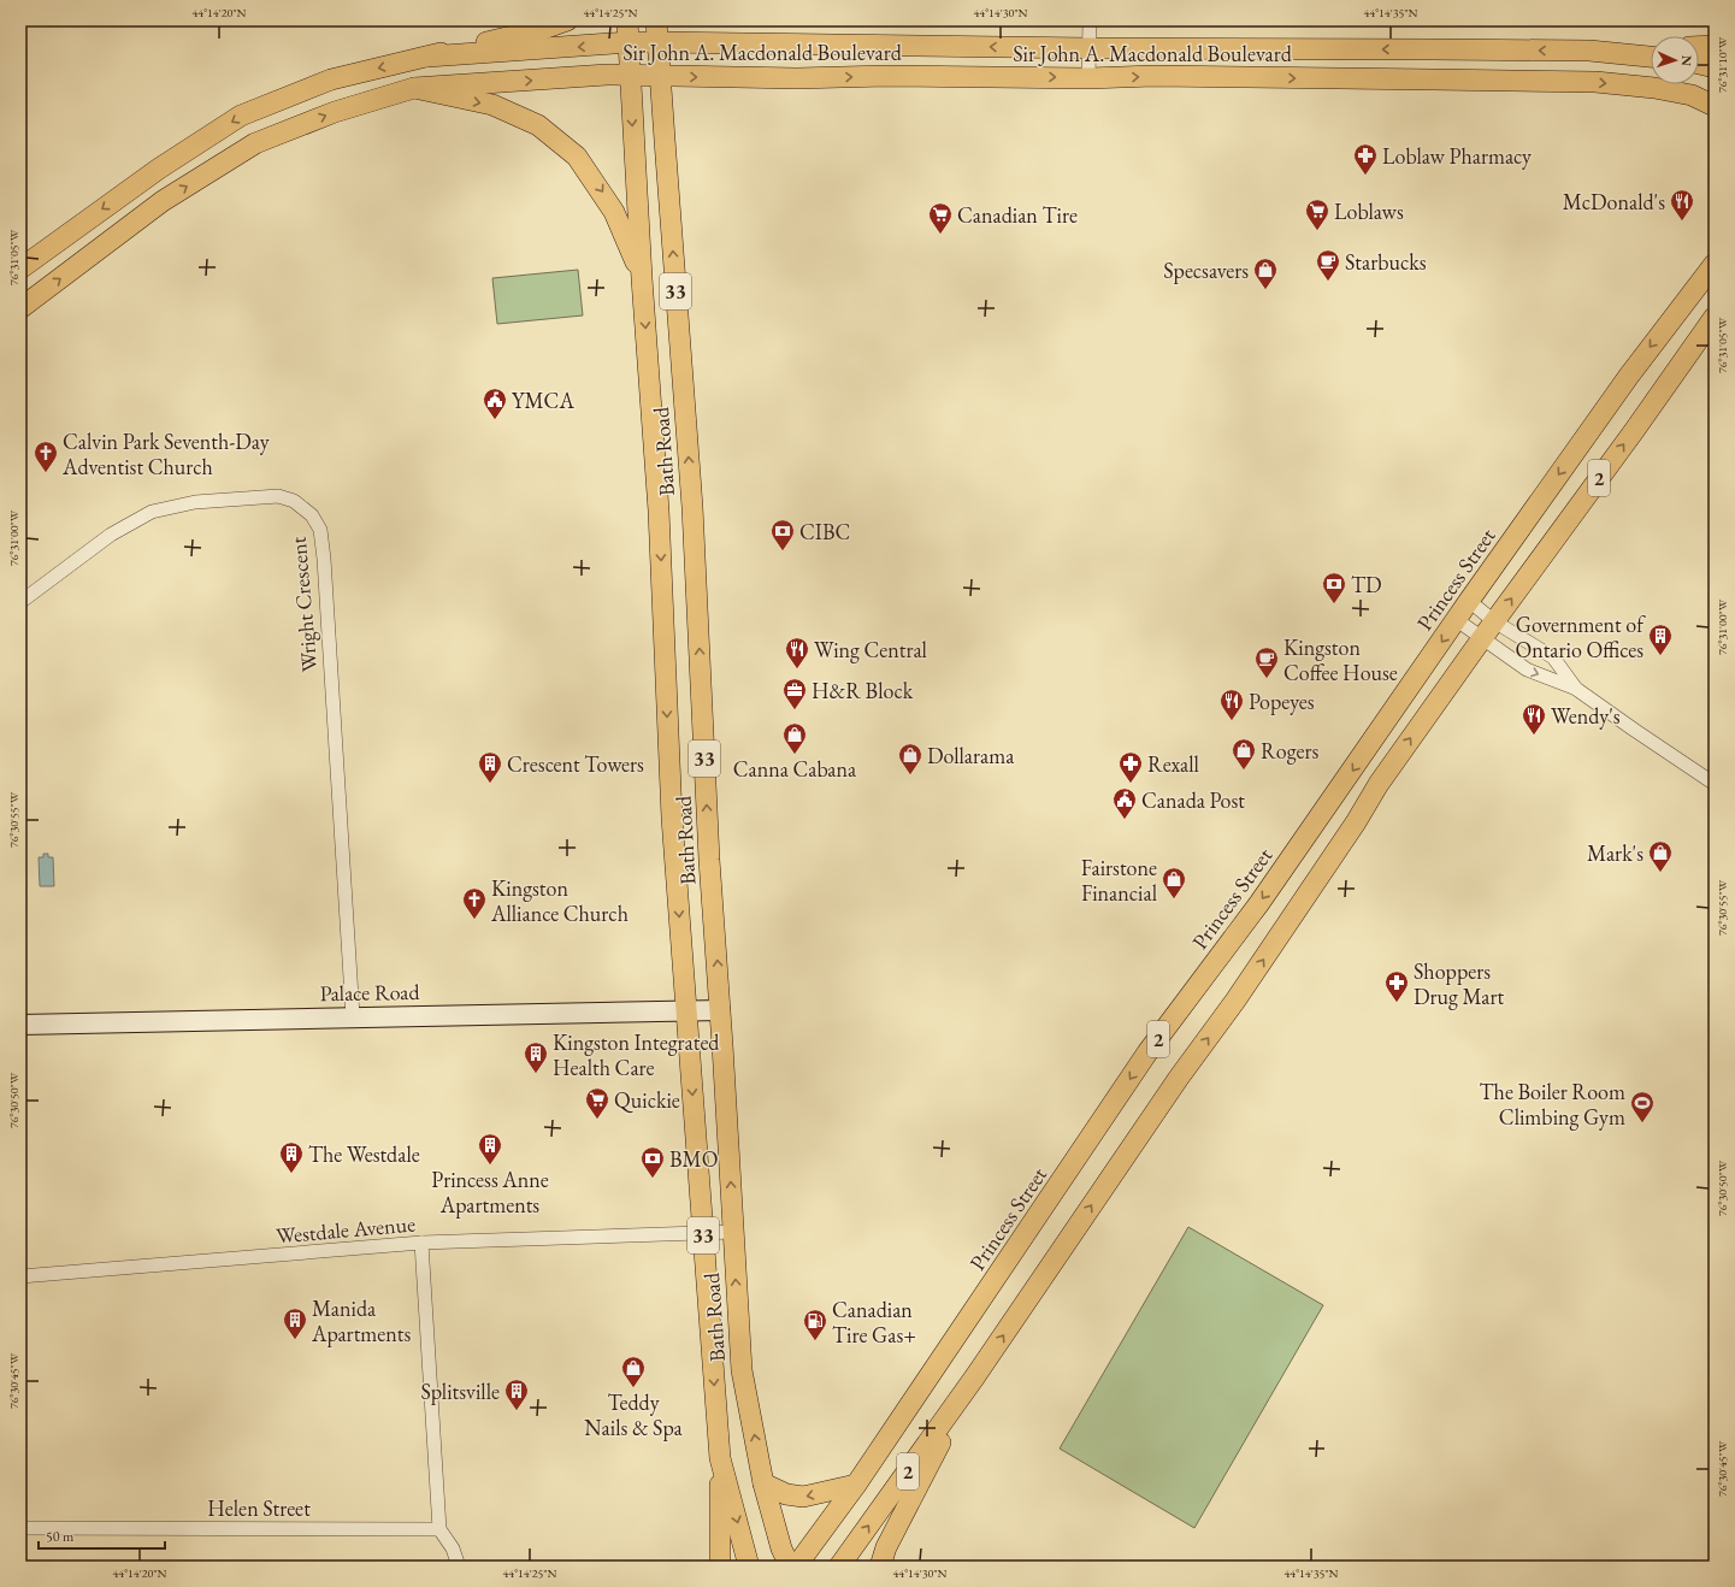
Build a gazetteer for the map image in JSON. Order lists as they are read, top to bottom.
{
  "streets": {
    "main road": [
      "Sir John A. Macdonald Boulevard",
      "33",
      "Bath Road",
      "2",
      "Princess Street"
    ],
    "street": [
      "Wright Crescent",
      "Palace Road",
      "Westdale Avenue",
      "Helen Street"
    ]
  },
  "crossings": [
    ["Sir John A. Macdonald Boulevard", "Bath Road"],
    ["Bath Road", "Palace Road"],
    ["Bath Road", "Westdale Avenue"],
    ["Wright Crescent", "Palace Road"]
  ],
  "places": {
    "pharmacy": ["Loblaw Pharmacy", "Rexall", "Shoppers Drug Mart"],
    "restaurant": [
      "McDonald's",
      "Wing Central",
      "Popeyes",
      "Wendy's"
    ],
    "supermarket": ["Loblaws", "Canadian Tire", "Quickie"],
    "cafe": ["Starbucks", "Kingston Coffee House"],
    "shop": [
      "Specsavers",
      "Canna Cabana",
      "Rogers",
      "Dollarama",
      "Mark's",
      "Fairstone Financial",
      "Teddy Nails & Spa"
    ],
    "public building": ["YMCA", "Canada Post"],
    "church": ["Calvin Park Seventh-Day Adventist Church", "Kingston Alliance Church"],
    "bank": ["CIBC", "TD", "BMO"],
    "building": [
      "Government of Ontario Offices",
      "Crescent Towers",
      "Kingston Integrated Health Care",
      "Princess Anne Apartments",
      "The Westdale",
      "Manida Apartments",
      "Splitsville"
    ],
    "office": ["H&R Block"],
    "sports": ["The Boiler Room Climbing Gym"],
    "fuel station": ["Canadian Tire Gas+"]
  },
  "scale_bar": "50 m",
  "north": "right",
  "coordinates": [
    "44°14'20\"N",
    "44°14'25\"N",
    "44°14'30\"N",
    "44°14'35\"N",
    "76°31'10\"W",
    "76°31'05\"W",
    "76°31'00\"W",
    "76°30'55\"W",
    "76°30'50\"W",
    "76°30'45\"W"
  ]
}
